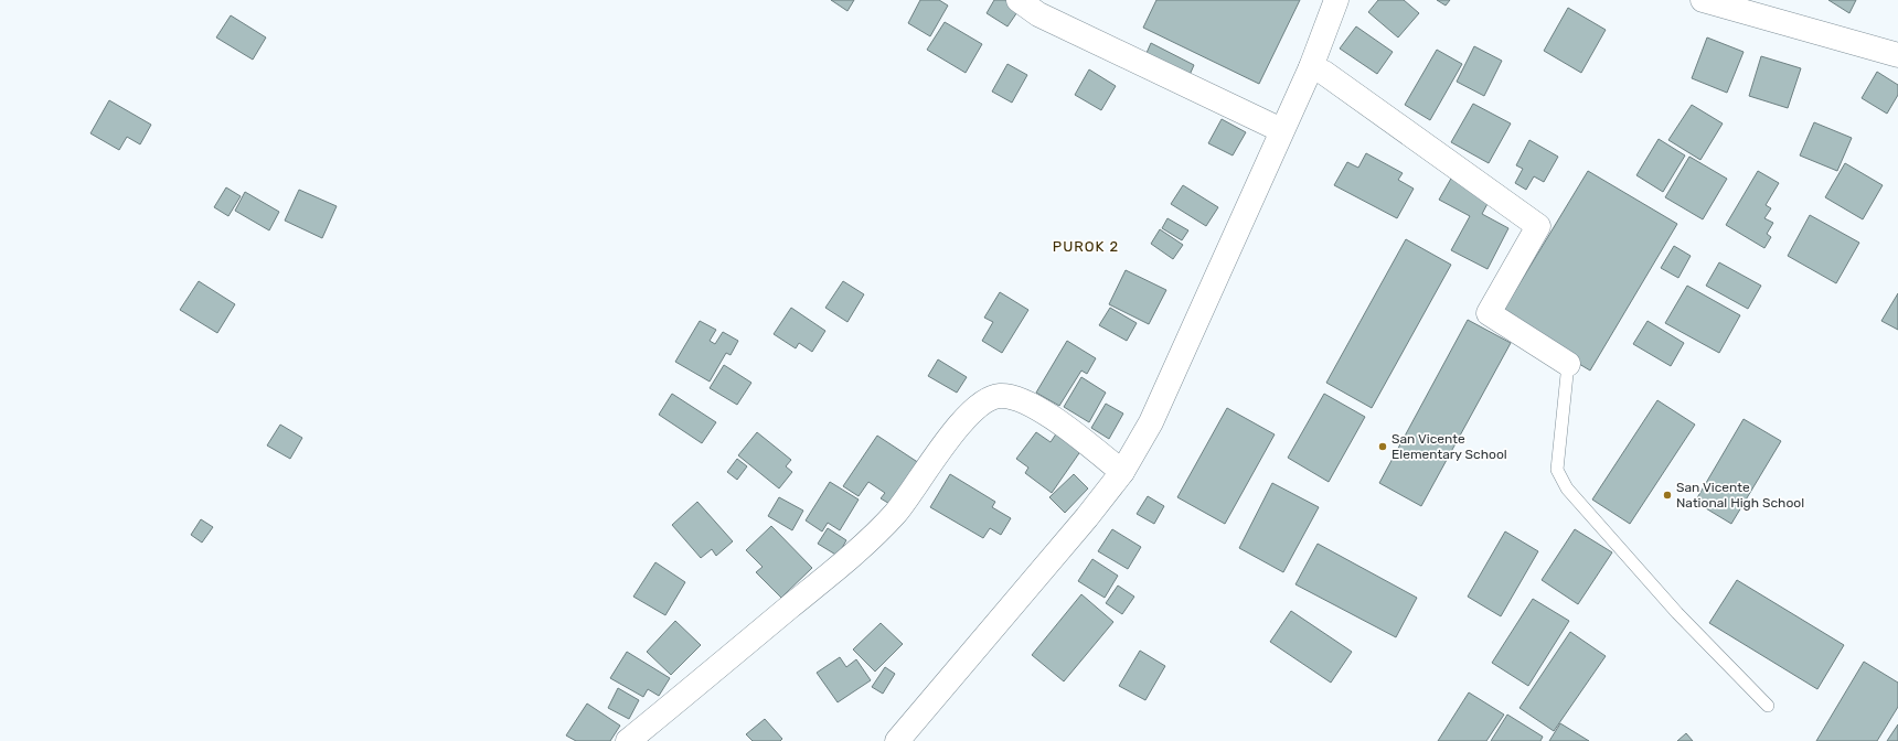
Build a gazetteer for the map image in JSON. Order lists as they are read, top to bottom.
{
  "districts": ["PUROK 2"],
  "places": ["San Vicente Elementary School", "San Vicente National High School"]
}
